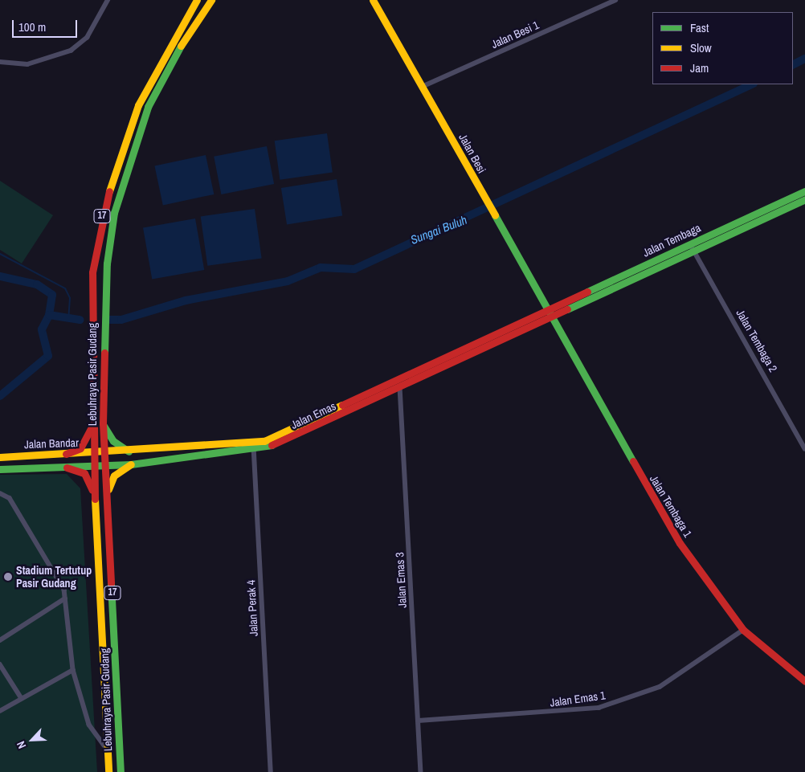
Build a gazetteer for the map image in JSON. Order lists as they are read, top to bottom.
{
  "streets": {
    "main road": [
      "Jalan Besi",
      "17",
      "Jalan Tembaga",
      "Lebuhraya Pasir Gudang",
      "Jalan Emas",
      "Jalan Bandar",
      "Jalan Tembaga 1"
    ],
    "street": [
      "Jalan Besi 1",
      "Jalan Tembaga 2",
      "Jalan Emas 3",
      "Jalan Perak 4",
      "Jalan Emas 1"
    ]
  },
  "crossings": [
    ["Jalan Besi 1", "Jalan Besi"],
    ["Jalan Besi", "Jalan Tembaga"],
    ["Jalan Besi", "Jalan Emas"],
    ["Jalan Besi", "Jalan Tembaga 1"],
    ["Jalan Tembaga", "Jalan Tembaga 2"],
    ["Jalan Tembaga", "Jalan Emas"],
    ["Jalan Tembaga", "Jalan Tembaga 1"],
    ["Lebuhraya Pasir Gudang", "Jalan Emas"],
    ["Lebuhraya Pasir Gudang", "Jalan Bandar"],
    ["Jalan Emas", "Jalan Bandar"],
    ["Jalan Emas", "Jalan Tembaga 1"],
    ["Jalan Emas", "Jalan Emas 3"],
    ["Jalan Emas", "Jalan Perak 4"],
    ["Jalan Tembaga 1", "Jalan Emas 1"],
    ["Jalan Emas 3", "Jalan Emas 1"]
  ],
  "water": ["Sungai Buluh"],
  "places": ["Stadium Tertutup Pasir Gudang"],
  "legend": ["Fast", "Slow", "Jam"],
  "scale_bar": "100 m",
  "north": "bottom left"
}
